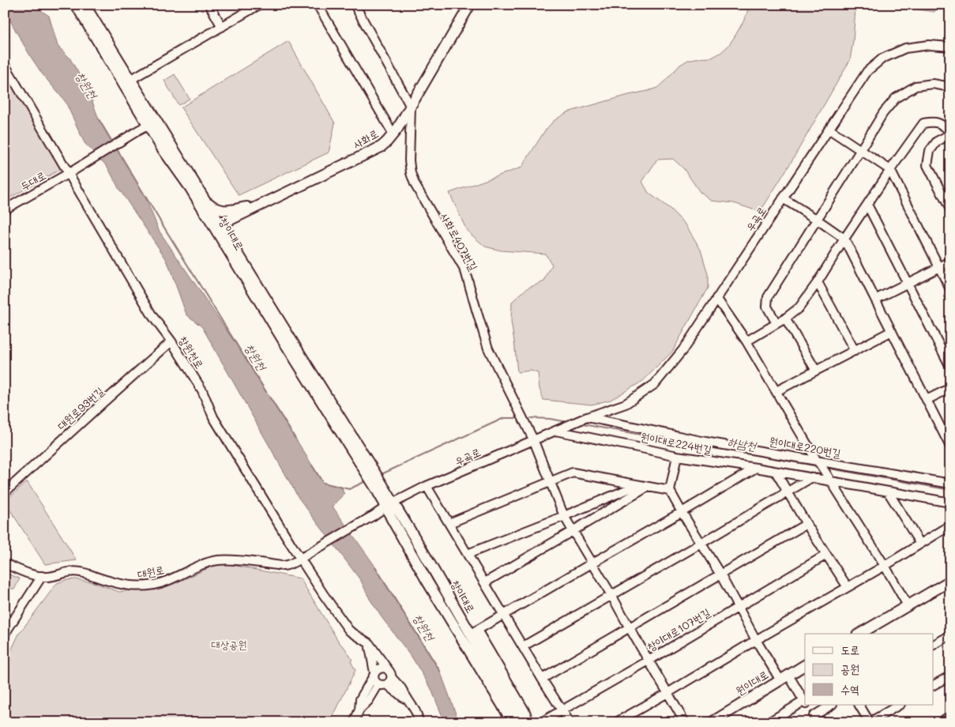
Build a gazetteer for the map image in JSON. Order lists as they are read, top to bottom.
{
  "streets": {
    "main road": ["사화로", "창이대로", "원이대로"],
    "street": [
      "두대로",
      "우곡로",
      "사화로407번길",
      "창원천로",
      "대원로93번길",
      "원이대로224번길",
      "원이대로220번길",
      "대원로",
      "창이대로107번길"
    ]
  },
  "crossings": [
    ["사화로", "창이대로"],
    ["사화로", "사화로407번길"],
    ["두대로", "창이대로"],
    ["두대로", "창원천로"],
    ["우곡로", "창이대로"],
    ["우곡로", "사화로407번길"],
    ["우곡로", "원이대로224번길"],
    ["우곡로", "원이대로220번길"],
    ["우곡로", "대원로"],
    ["창이대로", "대원로"],
    ["사화로407번길", "창이대로107번길"],
    ["창원천로", "대원로93번길"],
    ["창원천로", "대원로"]
  ],
  "water": ["창원천", "하남천"],
  "parks": ["대상공원"],
  "legend": ["도로", "공원", "수역"]
}
